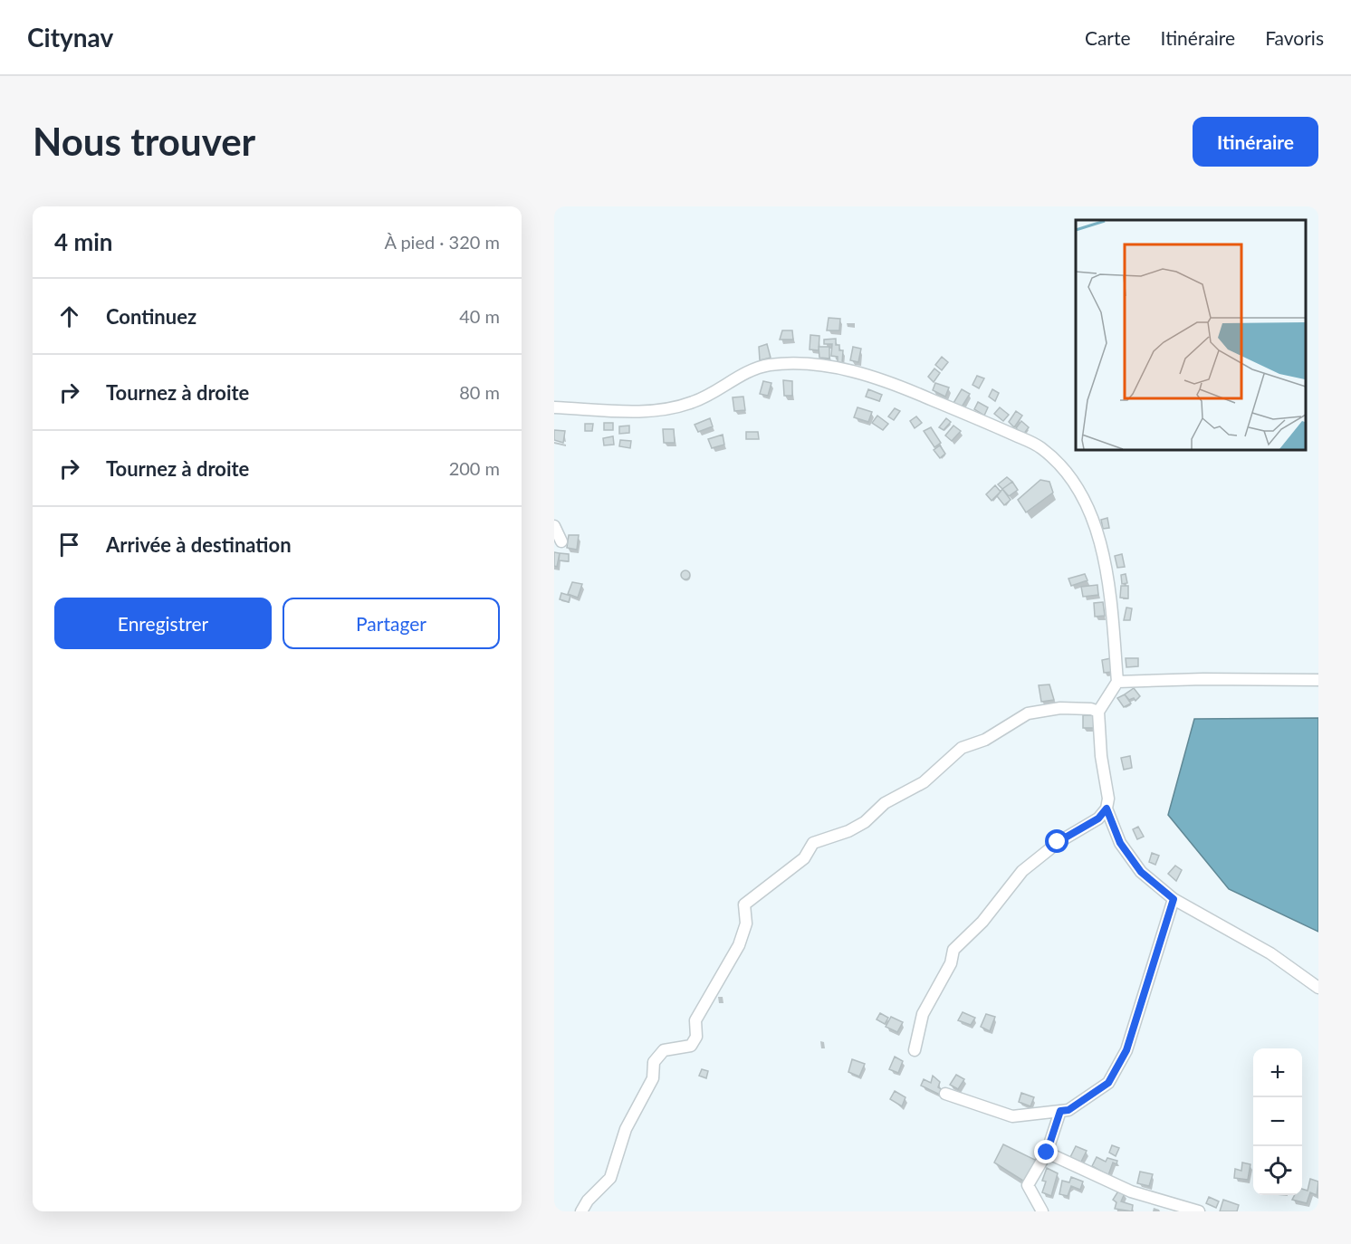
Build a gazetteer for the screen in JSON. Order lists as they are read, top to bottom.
{
  "page": {
    "header": "Citynav",
    "nav": ["Carte", "Itinéraire", "Favoris"],
    "buttons": [
      "Itinéraire",
      ["Enregistrer", "Partager"]
    ],
    "title": "Nous trouver",
    "heading": ["4 min", "À pied · 320 m"],
    "list": [
      ["Continuez", "40 m"],
      ["Tournez à droite", "80 m"],
      ["Tournez à droite", "200 m"],
      "Arrivée à destination"
    ],
    "map_buttons": ["+", "−"]
  }
}
